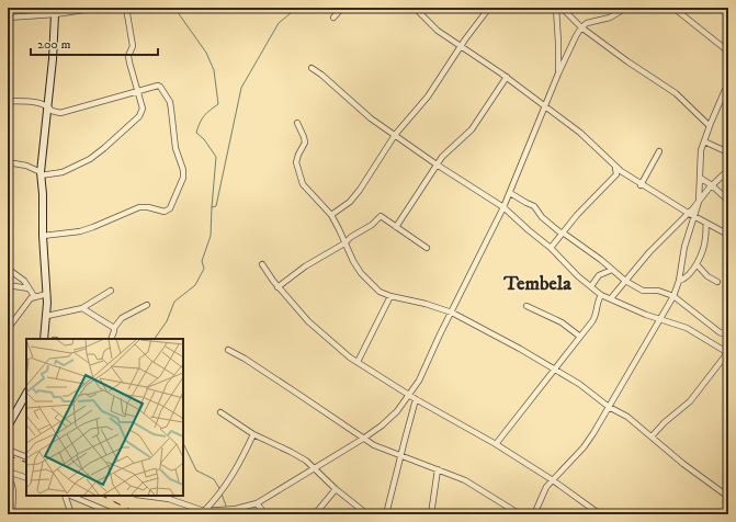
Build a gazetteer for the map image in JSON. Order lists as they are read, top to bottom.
{
  "districts": ["Tembela"],
  "scale_bar": "200 m"
}
